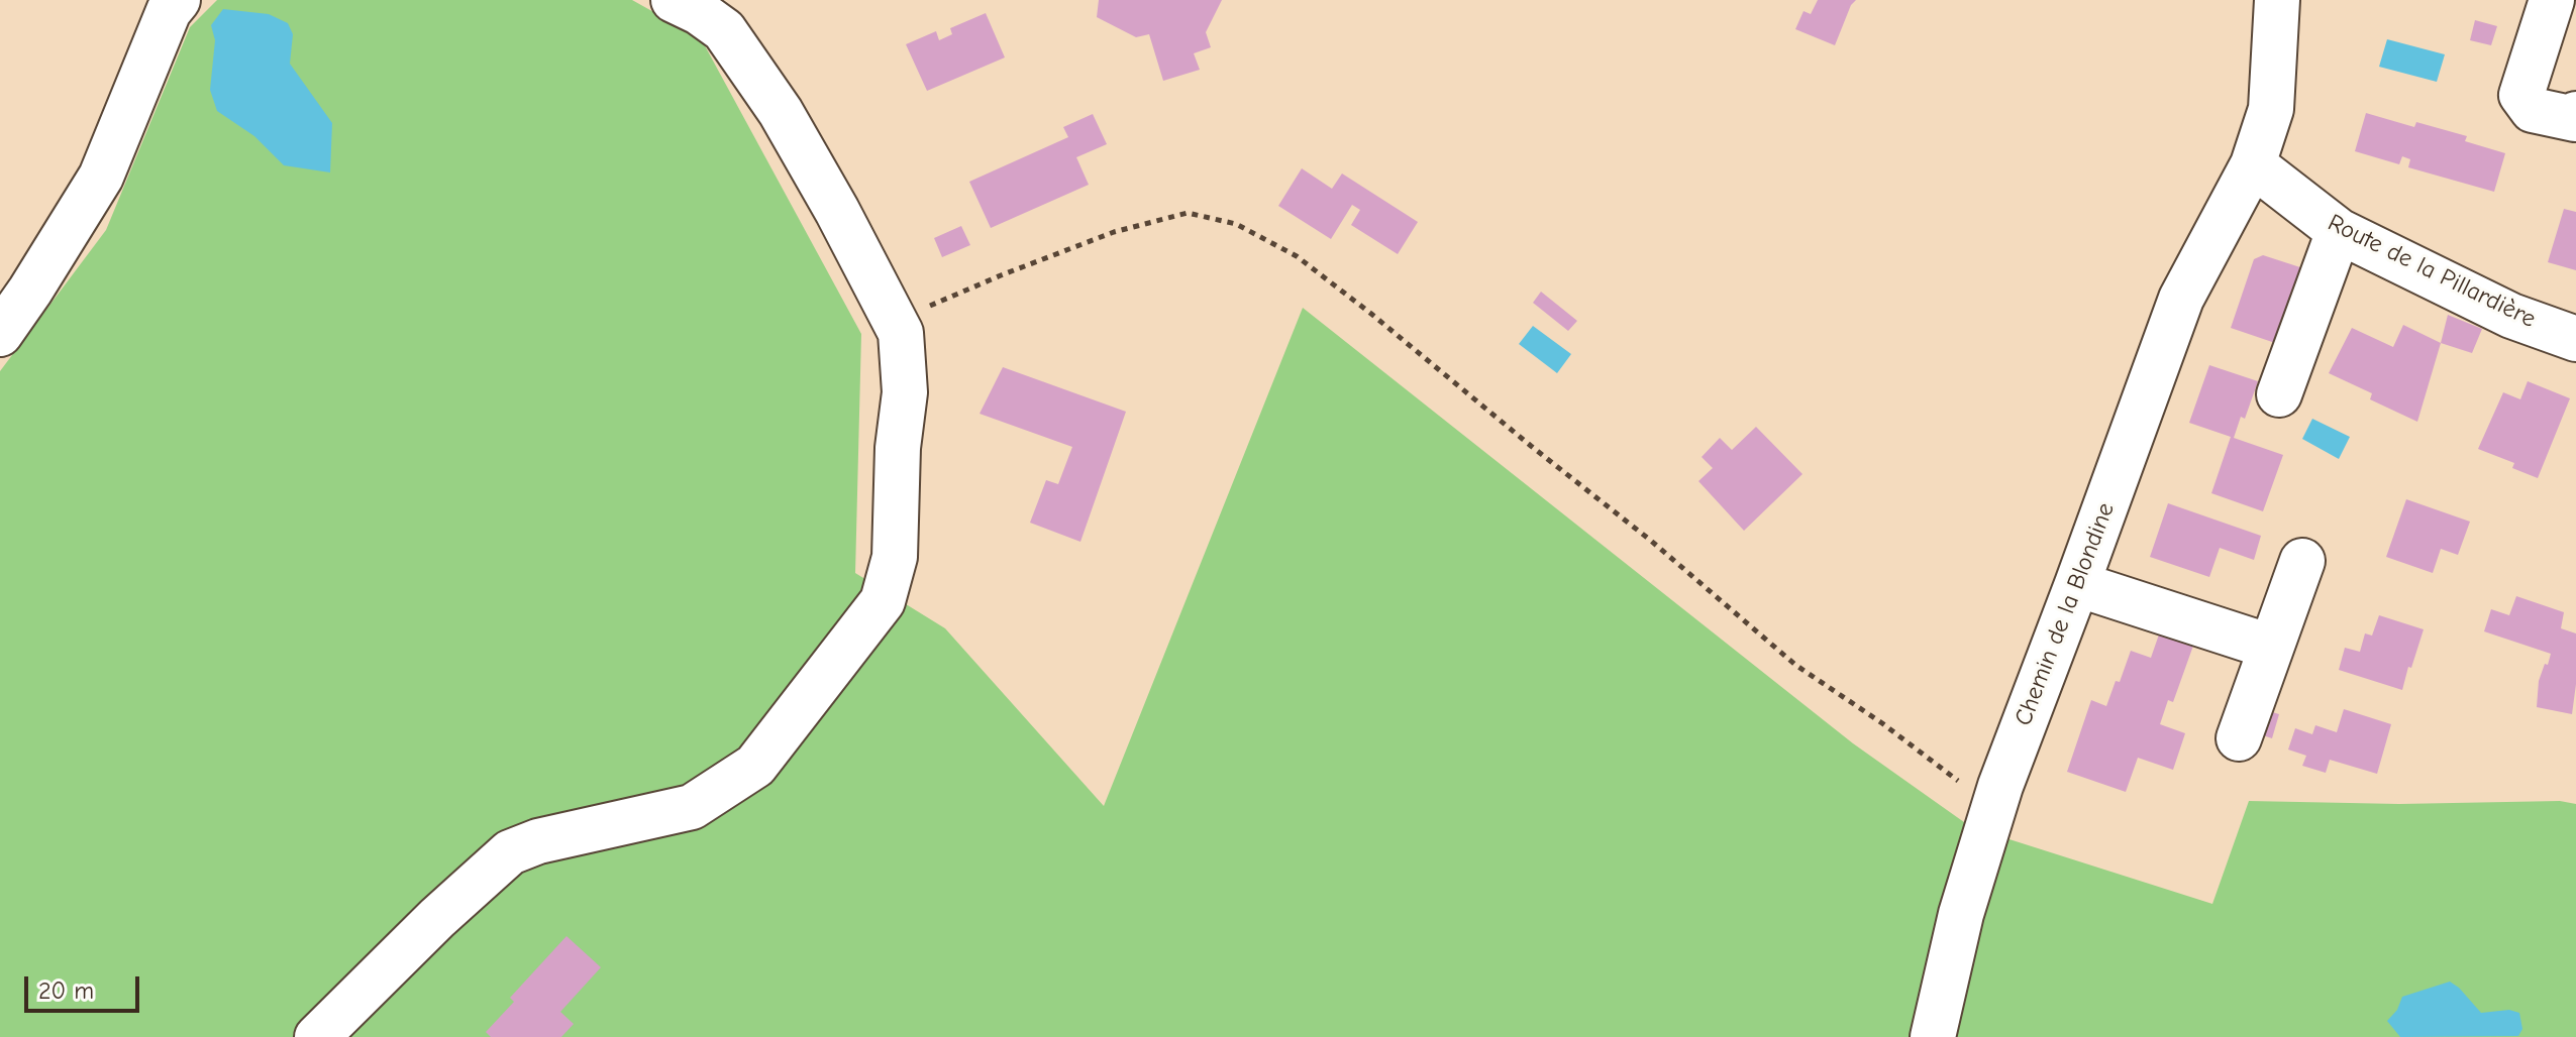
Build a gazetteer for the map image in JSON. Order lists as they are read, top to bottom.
{
  "streets": {
    "street": ["Route de la Pillardière", "Chemin de la Blondine"]
  },
  "crossings": [
    ["Route de la Pillardière", "Chemin de la Blondine"]
  ],
  "scale_bar": "20 m"
}
